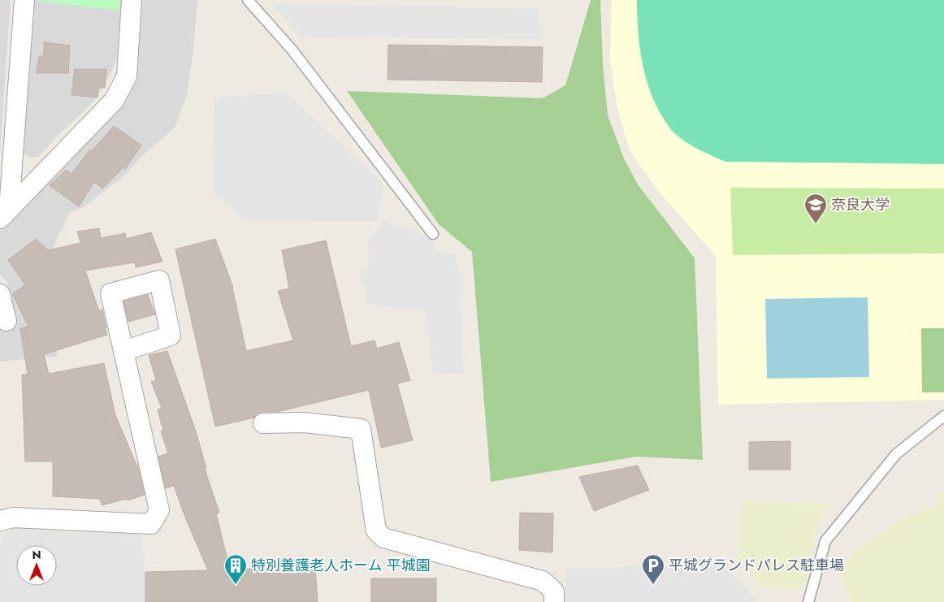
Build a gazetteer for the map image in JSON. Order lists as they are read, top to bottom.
{
  "places": {
    "school or university": ["奈良大学"],
    "building": ["特別養護老人ホーム 平城園"],
    "parking": ["平城グランドパレス駐車場"]
  },
  "north": "top"
}
